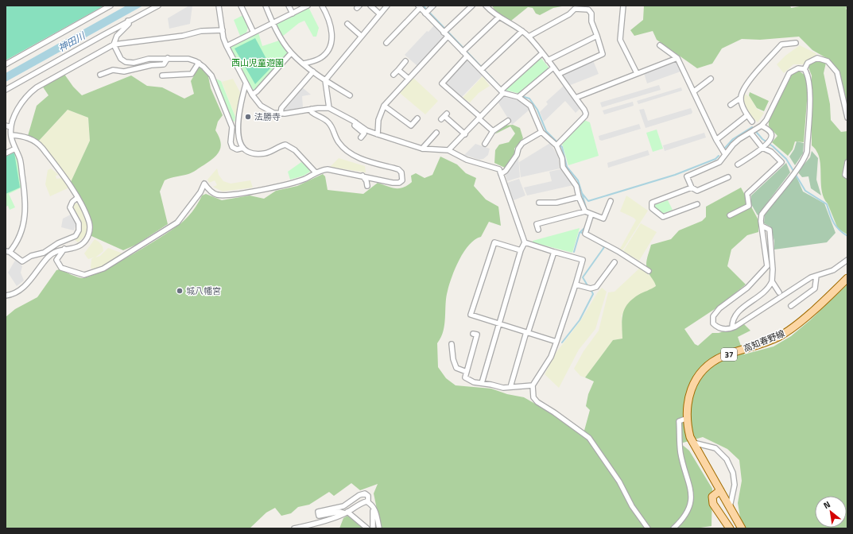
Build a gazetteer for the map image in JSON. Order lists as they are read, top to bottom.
{
  "streets": {
    "main road": ["高知春野線", "37"]
  },
  "water": ["神田川"],
  "parks": ["西山児童遊園"],
  "places": ["法勝寺", "城八幡宮"],
  "north": "top left"
}
